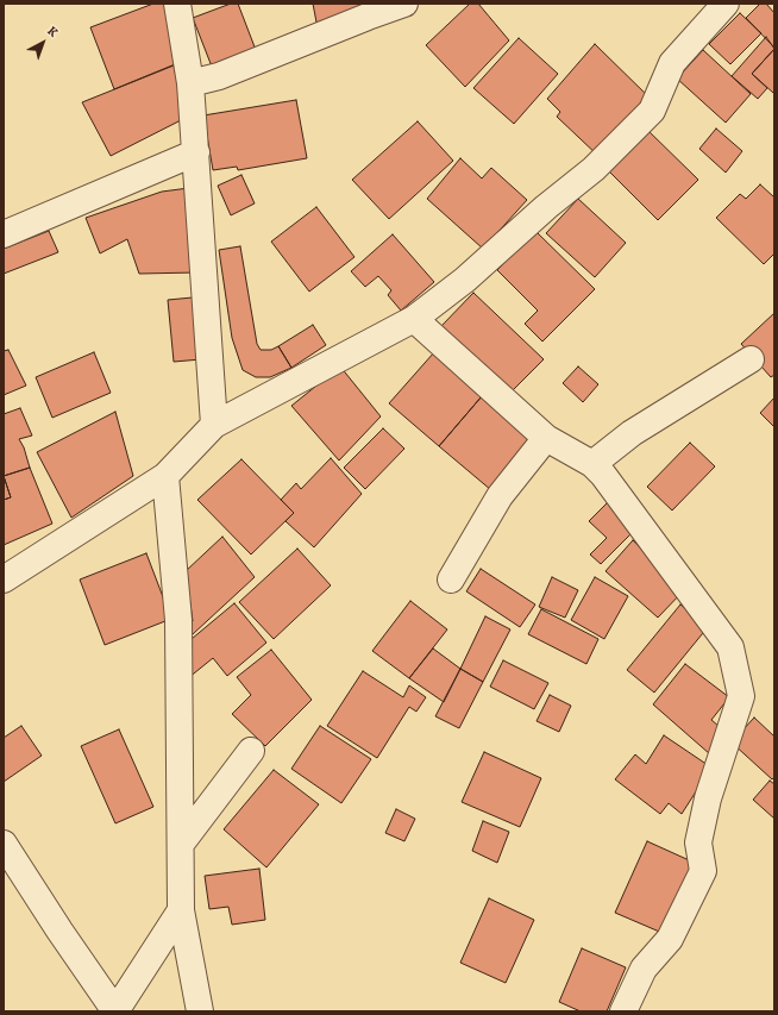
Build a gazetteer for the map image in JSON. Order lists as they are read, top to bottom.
{
  "north": "top right"
}
